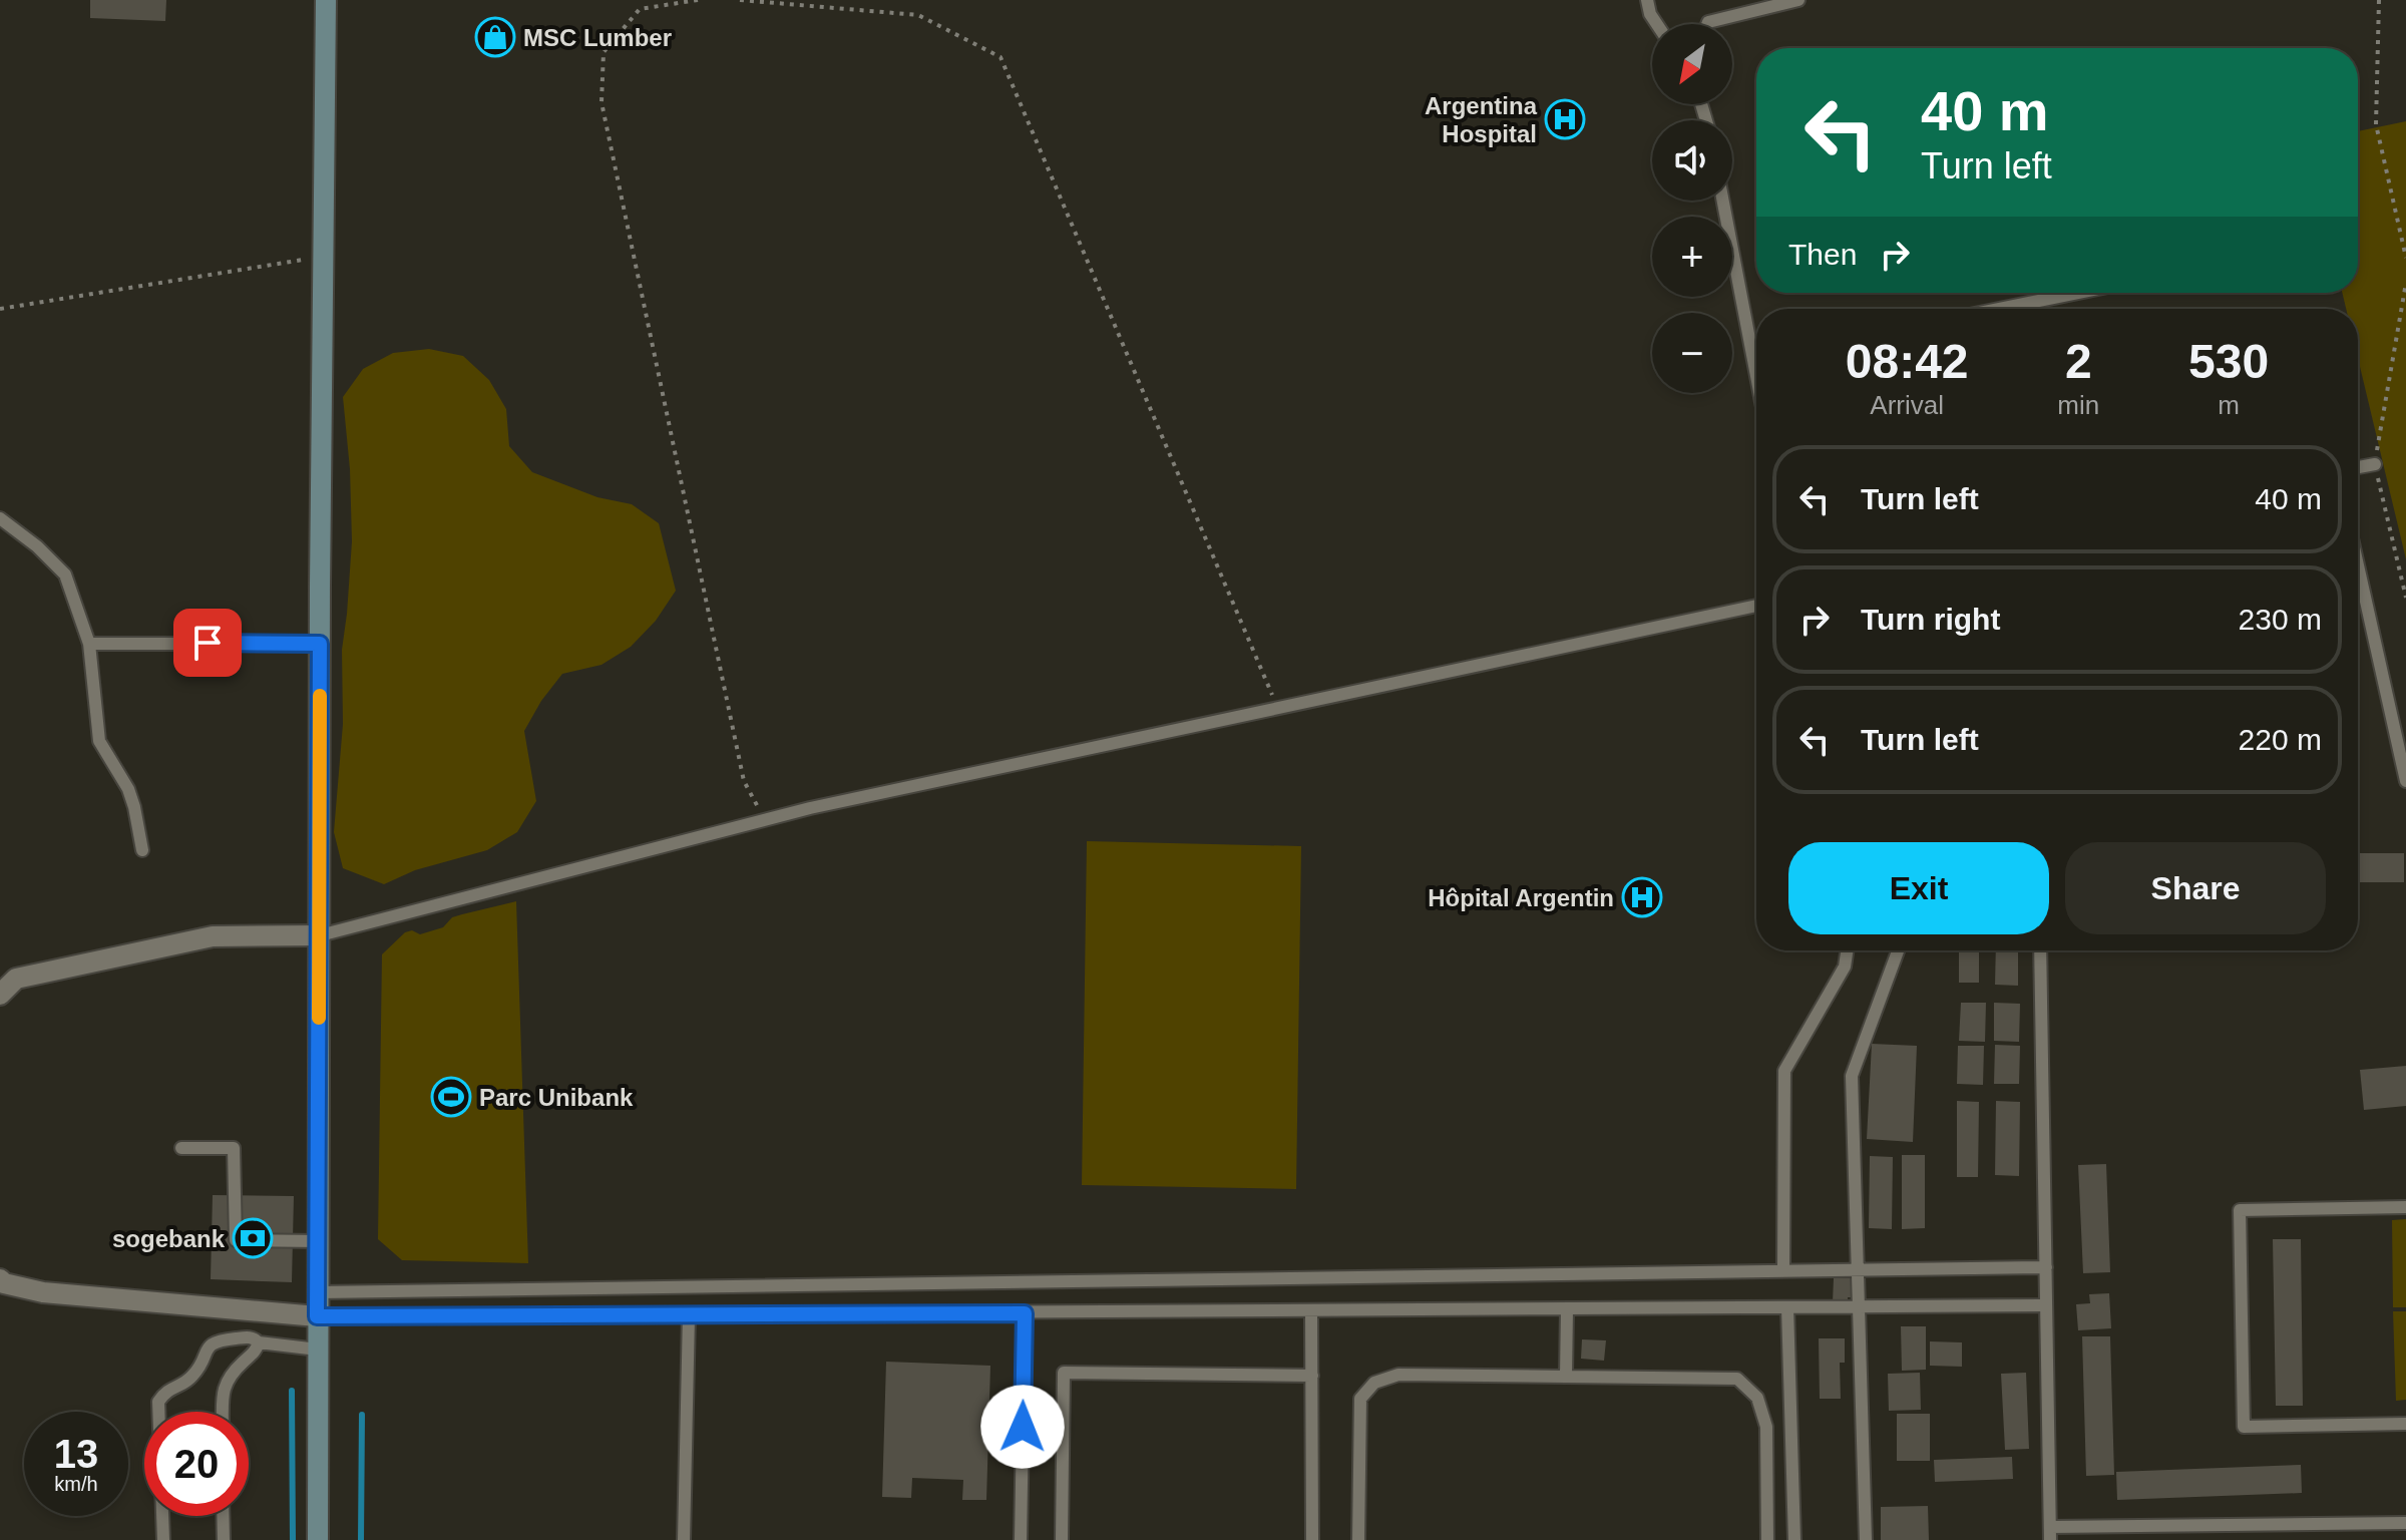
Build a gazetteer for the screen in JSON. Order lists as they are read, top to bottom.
{
  "places": {
    "shop": ["MSC Lumber"],
    "hospital": ["Argentina Hospital", "Hôpital Argentin"],
    "sports": ["Parc Unibank"],
    "bank": ["sogebank"]
  },
  "north": "bottom left",
  "page": {
    "map_buttons": ["+", "−"],
    "turn": ["40 m", "Turn left"],
    "then": "Then",
    "eta": [
      "08:42",
      "Arrival",
      "2",
      "min",
      "530",
      "m"
    ],
    "list": [
      {
        "name": "Turn left",
        "value": "40 m"
      },
      {
        "name": "Turn right",
        "value": "230 m"
      },
      {
        "name": "Turn left",
        "value": "220 m"
      }
    ],
    "buttons": ["Exit", "Share"],
    "speed": "13 km/h",
    "limit": "20"
  }
}
